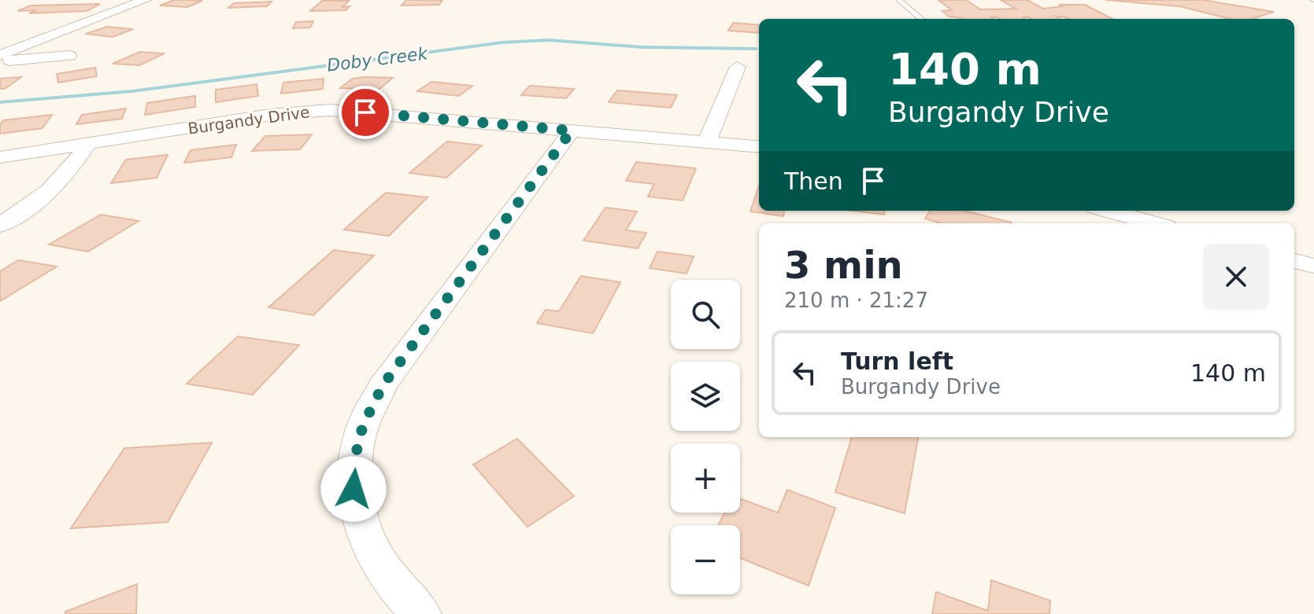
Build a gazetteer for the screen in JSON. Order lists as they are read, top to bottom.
{
  "streets": {
    "street": ["Burgandy Drive"]
  },
  "water": ["Doby Creek"],
  "page": {
    "turn": ["140 m", "Burgandy Drive"],
    "then": "Then",
    "heading": ["3 min", "210 m · 21:27"],
    "map_buttons": ["+", "−"],
    "list": [
      {
        "name": "Turn left",
        "note": "Burgandy Drive",
        "value": "140 m"
      }
    ]
  }
}
